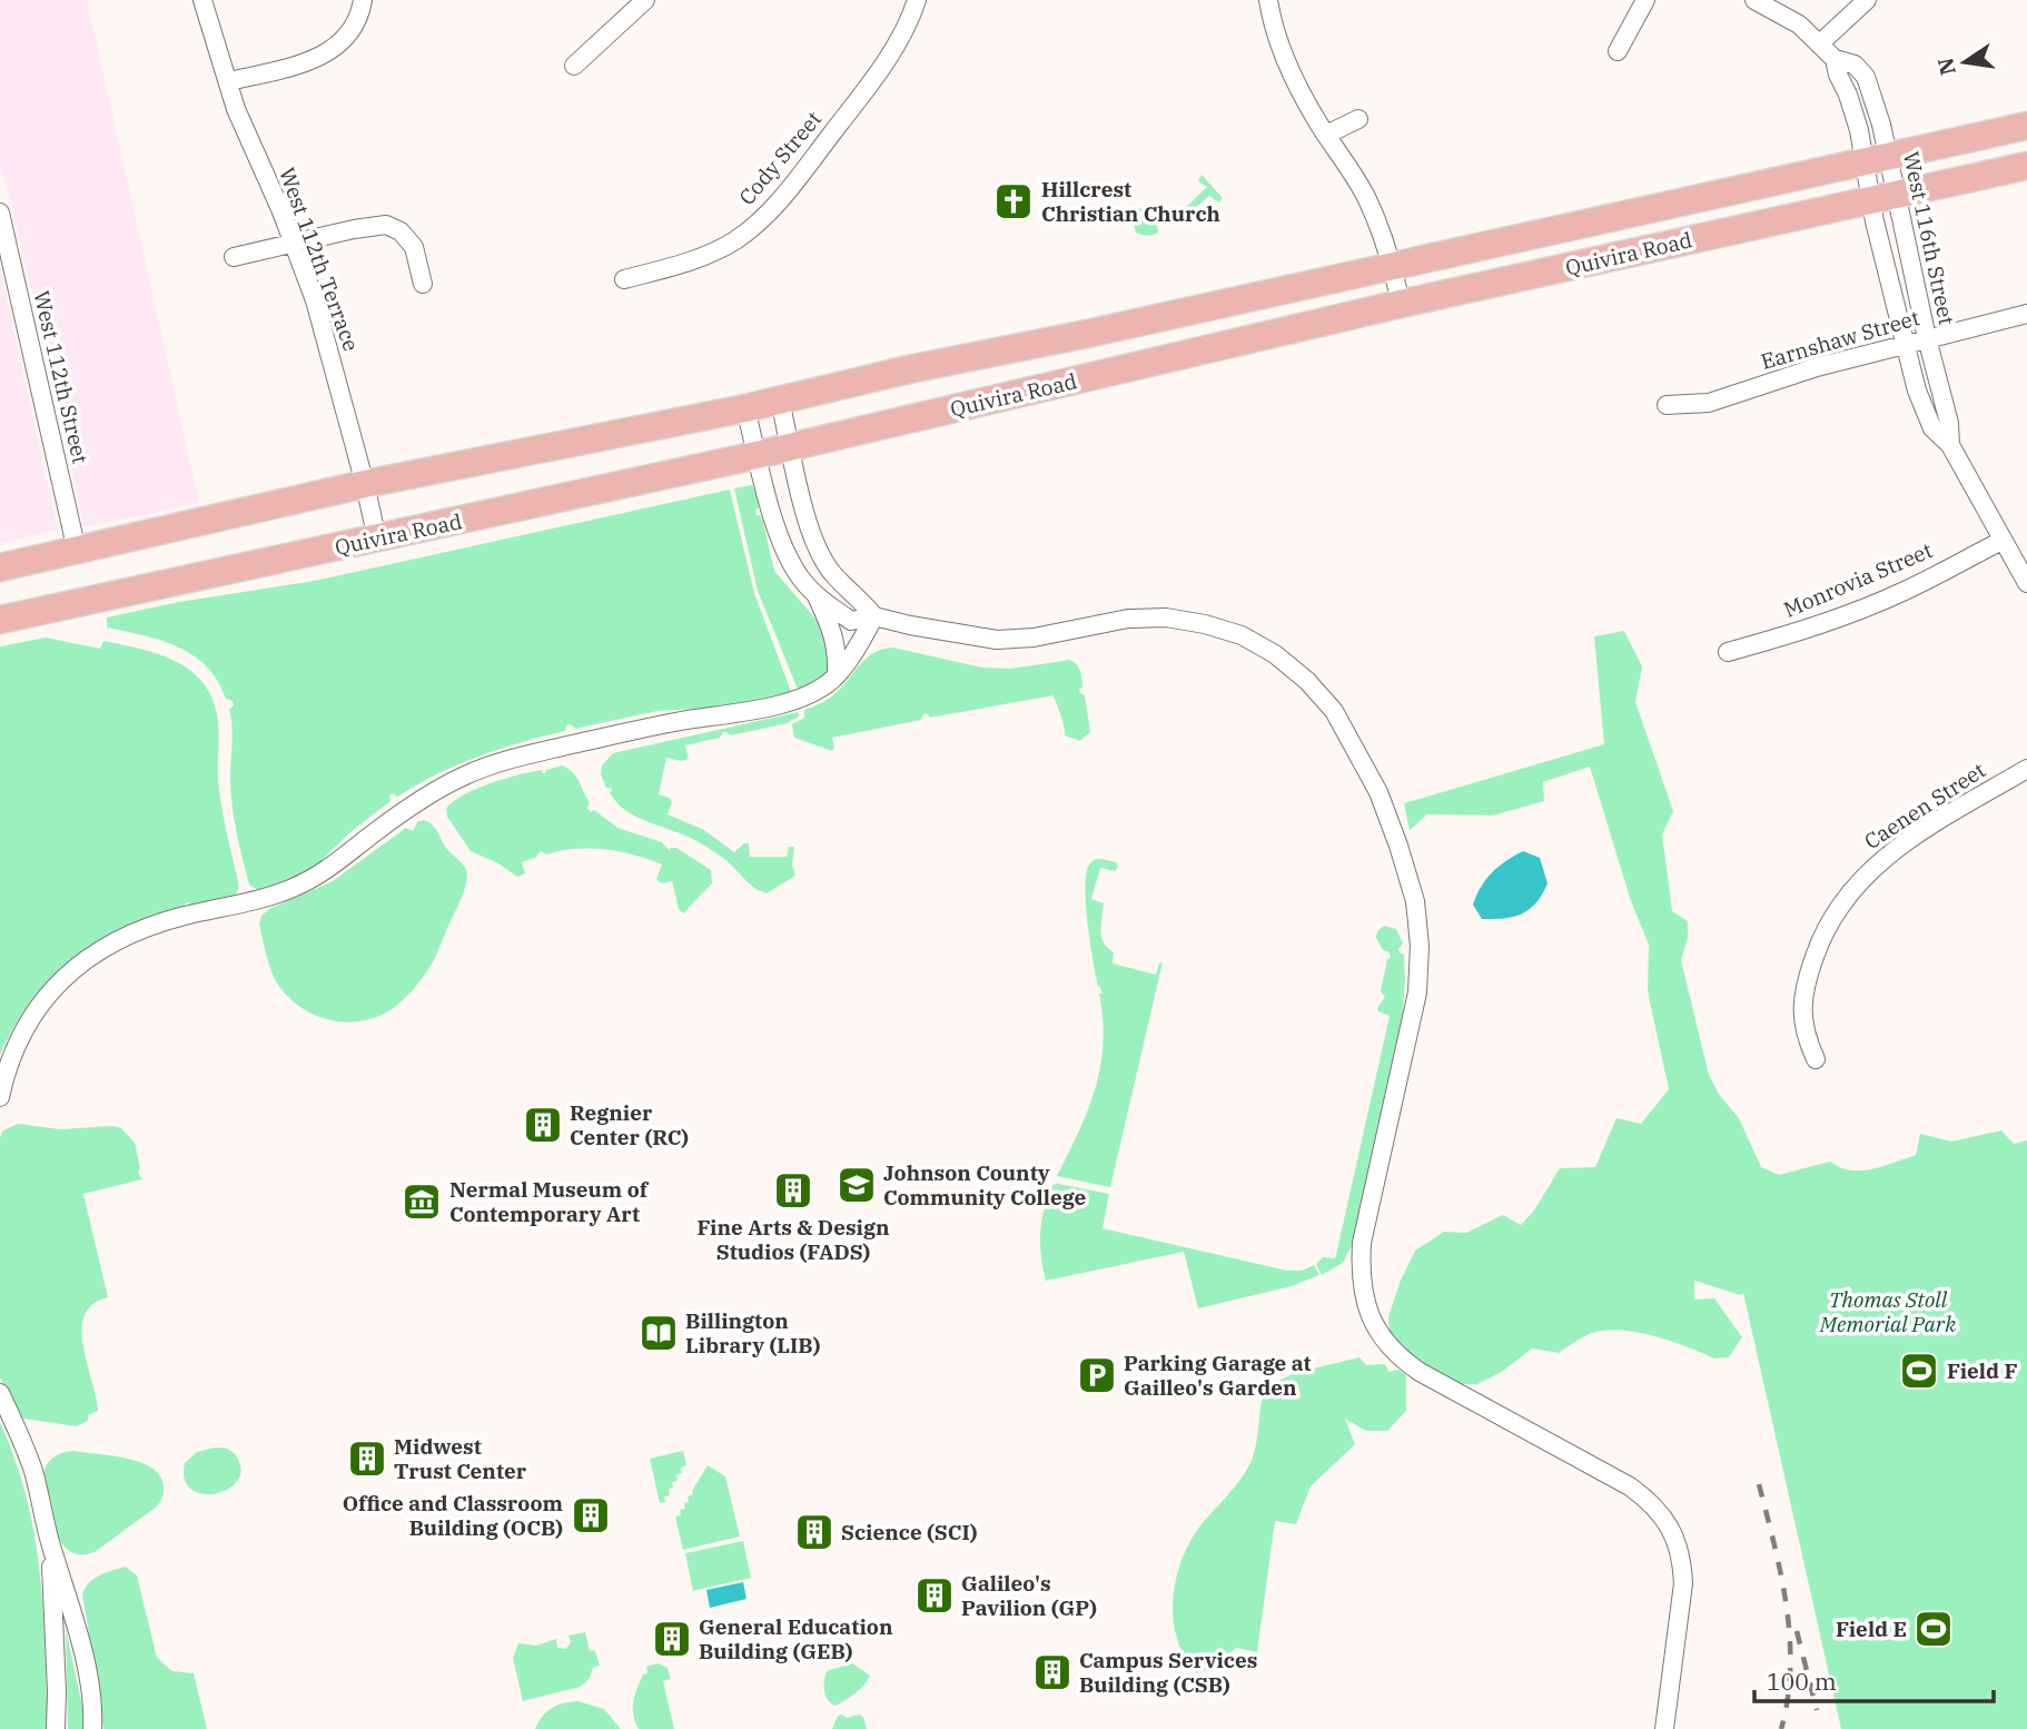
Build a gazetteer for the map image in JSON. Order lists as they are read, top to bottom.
{
  "streets": {
    "main road": ["Quivira Road"],
    "street": [
      "Cody Street",
      "West 116th Street",
      "West 112th Terrace",
      "Earnshaw Street",
      "West 112th Street",
      "Monrovia Street",
      "Caenen Street"
    ]
  },
  "crossings": [
    ["West 116th Street", "Quivira Road"],
    ["West 116th Street", "Earnshaw Street"],
    ["West 116th Street", "Monrovia Street"],
    ["Quivira Road", "West 112th Terrace"],
    ["Quivira Road", "West 112th Street"]
  ],
  "parks": ["Thomas Stoll Memorial Park"],
  "places": {
    "church": ["Hillcrest Christian Church"],
    "building": [
      "Regnier Center (RC)",
      "Fine Arts & Design Studios (FADS)",
      "Midwest Trust Center",
      "Office and Classroom Building (OCB)",
      "Science (SCI)",
      "Galileo's Pavilion (GP)",
      "General Education Building (GEB)",
      "Campus Services Building (CSB)"
    ],
    "school or university": ["Johnson County Community College"],
    "museum": ["Nermal Museum of Contemporary Art"],
    "library": ["Billington Library (LIB)"],
    "sports": ["Field F", "Field E"],
    "parking": ["Parking Garage at Gailleo's Garden"]
  },
  "scale_bar": "100 m",
  "north": "left"
}
